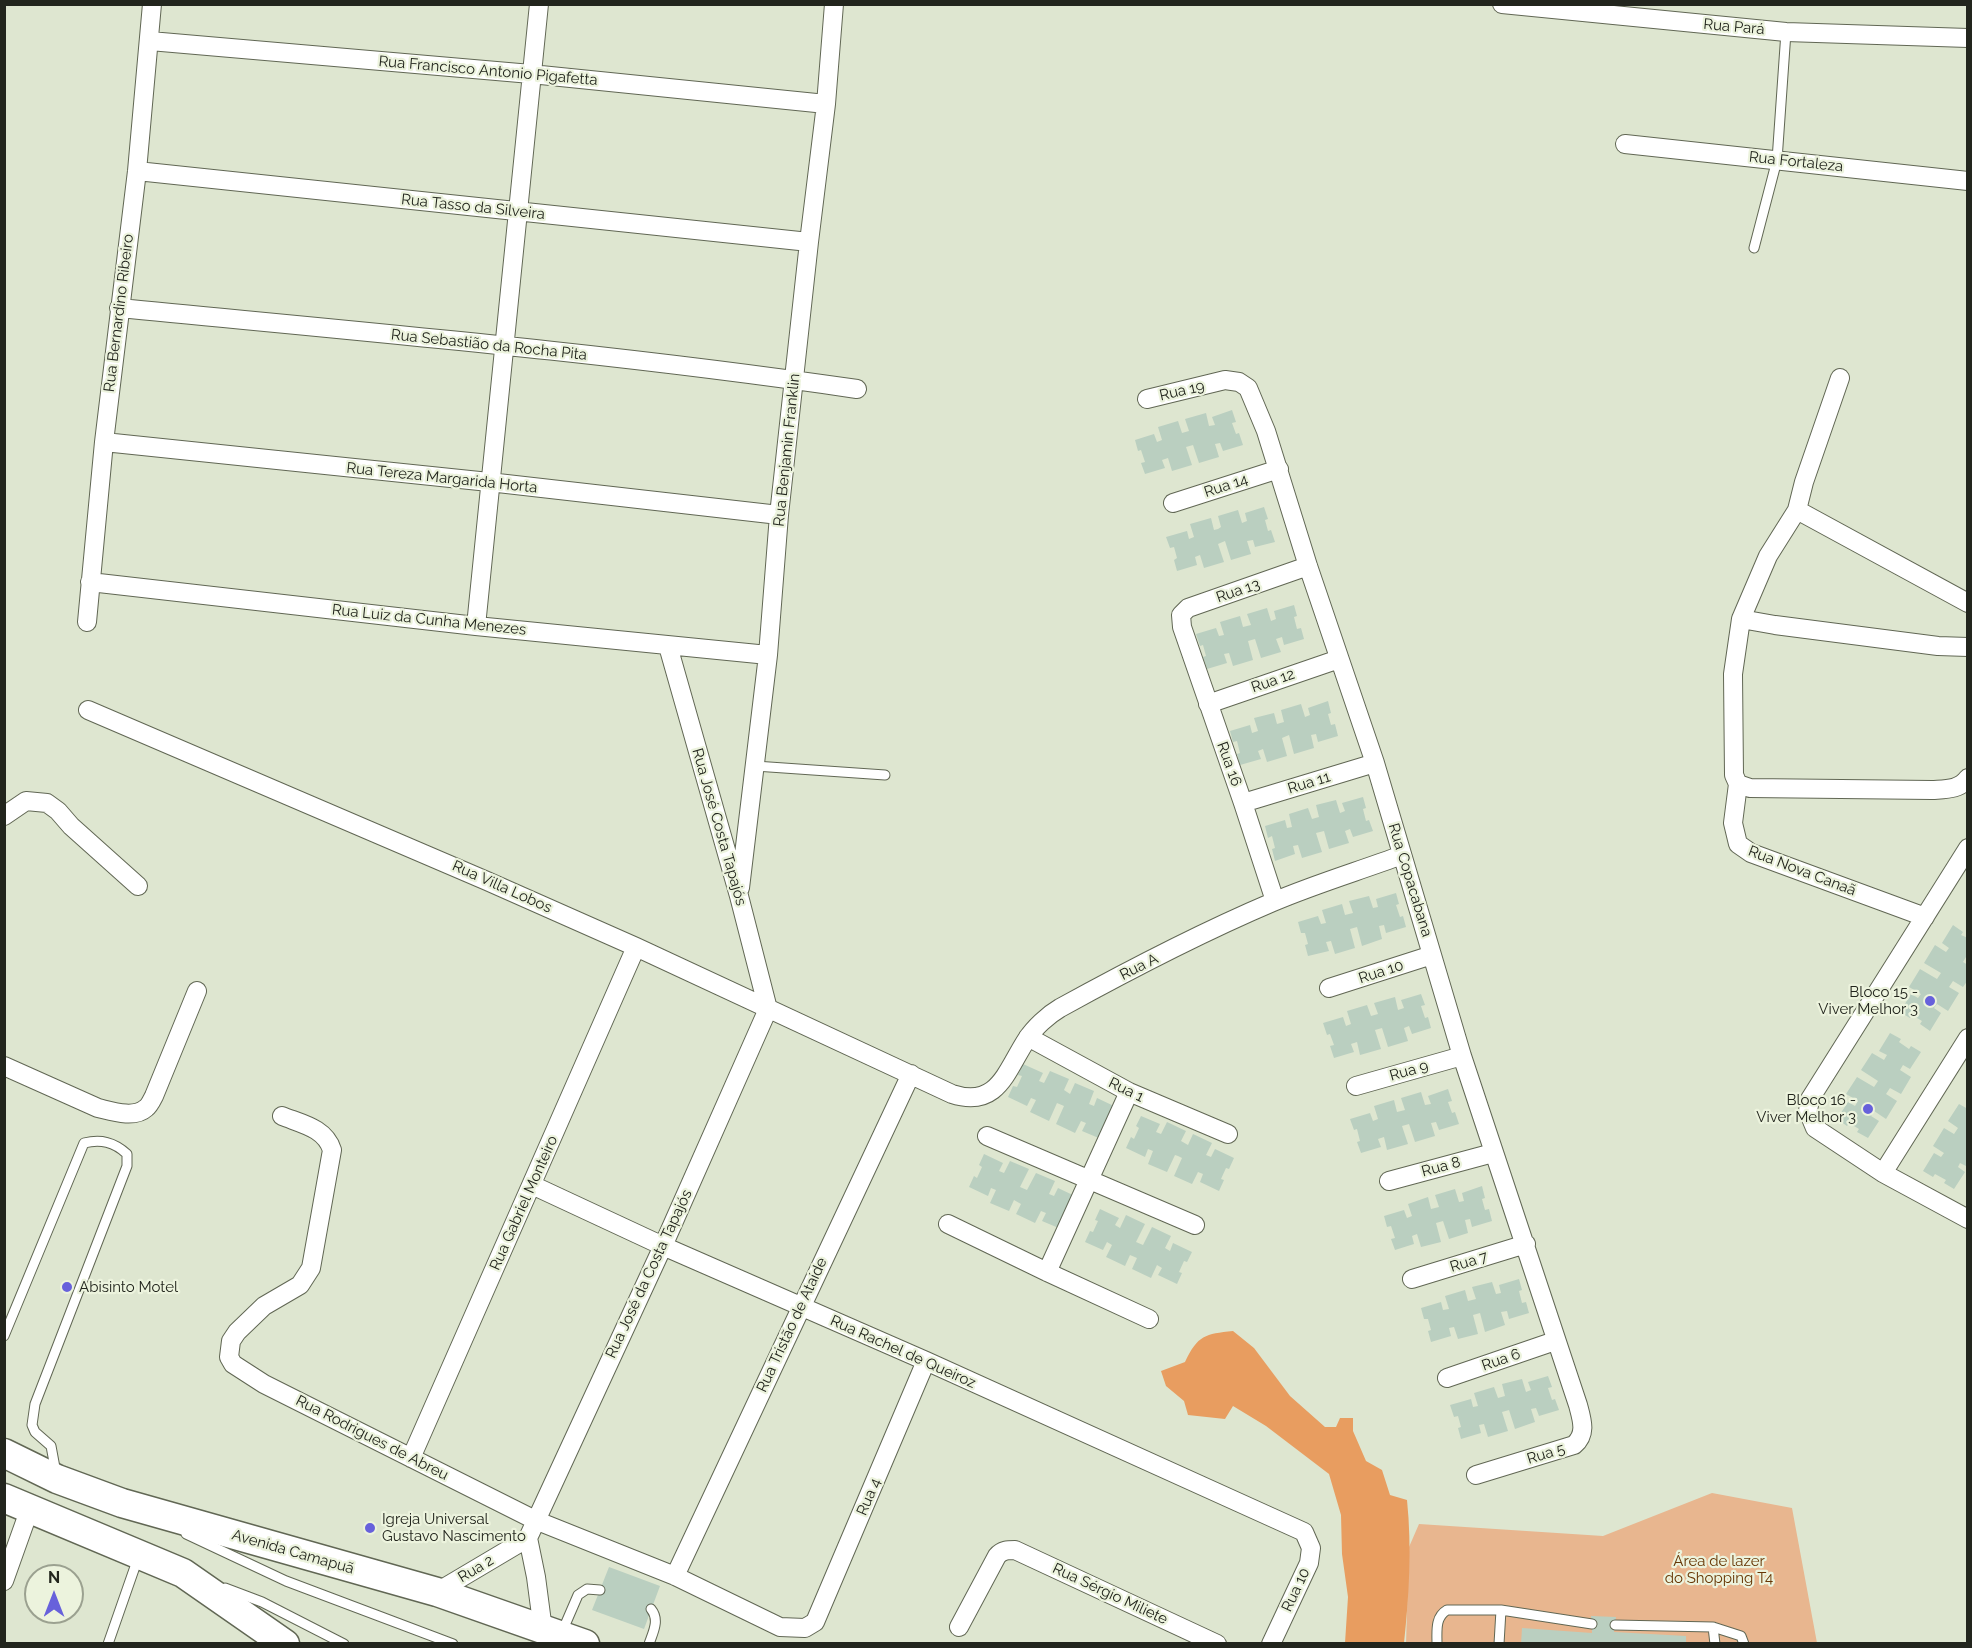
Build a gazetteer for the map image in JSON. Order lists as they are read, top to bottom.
{
  "streets": {
    "main road": ["Avenida Camapuã"],
    "street": [
      "Rua Pará",
      "Rua Francisco Antonio Pigafetta",
      "Rua Fortaleza",
      "Rua Tasso da Silveira",
      "Rua Bernardino Ribeiro",
      "Rua Sebastião da Rocha Pita",
      "Rua 19",
      "Rua Benjamin Franklin",
      "Rua Tereza Margarida Horta",
      "Rua 14",
      "Rua 13",
      "Rua Luiz da Cunha Menezes",
      "Rua 12",
      "Rua 16",
      "Rua 11",
      "Rua José Costa Tapajós",
      "Rua Nova Canaã",
      "Rua Copacabana",
      "Rua Villa Lobos",
      "Rua A",
      "Rua 10",
      "Rua 9",
      "Rua 1",
      "Rua 8",
      "Rua Gabriel Monteiro",
      "Rua 7",
      "Rua José da Costa Tapajós",
      "Rua Tristão de Ataíde",
      "Rua Rachel de Queiroz",
      "Rua 6",
      "Rua Rodrigues de Abreu",
      "Rua 5",
      "Rua 4",
      "Rua 2",
      "Rua Sérgio Miliete"
    ]
  },
  "crossings": [
    ["Rua Francisco Antonio Pigafetta", "Rua Bernardino Ribeiro"],
    ["Rua Francisco Antonio Pigafetta", "Rua Benjamin Franklin"],
    ["Rua Tasso da Silveira", "Rua Bernardino Ribeiro"],
    ["Rua Tasso da Silveira", "Rua Benjamin Franklin"],
    ["Rua Bernardino Ribeiro", "Rua Sebastião da Rocha Pita"],
    ["Rua Bernardino Ribeiro", "Rua Tereza Margarida Horta"],
    ["Rua Bernardino Ribeiro", "Rua Luiz da Cunha Menezes"],
    ["Rua Sebastião da Rocha Pita", "Rua Benjamin Franklin"],
    ["Rua 19", "Rua Copacabana"],
    ["Rua Benjamin Franklin", "Rua Tereza Margarida Horta"],
    ["Rua Benjamin Franklin", "Rua Luiz da Cunha Menezes"],
    ["Rua Benjamin Franklin", "Rua José Costa Tapajós"],
    ["Rua 14", "Rua Copacabana"],
    ["Rua 13", "Rua 16"],
    ["Rua 13", "Rua Copacabana"],
    ["Rua Luiz da Cunha Menezes", "Rua José Costa Tapajós"],
    ["Rua 12", "Rua 16"],
    ["Rua 12", "Rua Copacabana"],
    ["Rua 16", "Rua 11"],
    ["Rua 16", "Rua A"],
    ["Rua 11", "Rua Copacabana"],
    ["Rua José Costa Tapajós", "Rua Villa Lobos"],
    ["Rua José Costa Tapajós", "Rua José da Costa Tapajós"],
    ["Rua Copacabana", "Rua A"],
    ["Rua Copacabana", "Rua 10"],
    ["Rua Copacabana", "Rua 9"],
    ["Rua Copacabana", "Rua 8"],
    ["Rua Copacabana", "Rua 7"],
    ["Rua Copacabana", "Rua 6"],
    ["Rua Copacabana", "Rua 5"],
    ["Rua Villa Lobos", "Rua A"],
    ["Rua Villa Lobos", "Rua Gabriel Monteiro"],
    ["Rua Villa Lobos", "Rua José da Costa Tapajós"],
    ["Rua Villa Lobos", "Rua Tristão de Ataíde"],
    ["Rua A", "Rua 1"],
    ["Rua A", "Rua Tristão de Ataíde"],
    ["Rua 10", "Rua Rachel de Queiroz"],
    ["Rua Gabriel Monteiro", "Rua Rachel de Queiroz"],
    ["Rua Gabriel Monteiro", "Rua Rodrigues de Abreu"],
    ["Rua José da Costa Tapajós", "Rua Rachel de Queiroz"],
    ["Rua José da Costa Tapajós", "Rua Rodrigues de Abreu"],
    ["Rua José da Costa Tapajós", "Rua 2"],
    ["Rua Tristão de Ataíde", "Rua Rachel de Queiroz"],
    ["Rua Tristão de Ataíde", "Rua Rodrigues de Abreu"],
    ["Rua Rachel de Queiroz", "Rua 4"],
    ["Rua Rodrigues de Abreu", "Rua 4"],
    ["Avenida Camapuã", "Rua 2"]
  ],
  "parks": ["Área de lazer do Shopping T4"],
  "places": [
    "Bloco 15 - Viver Melhor 3",
    "Bloco 16 - Viver Melhor 3",
    "Abisinto Motel",
    "Igreja Universal Gustavo Nascimento"
  ],
  "north": "top"
}
